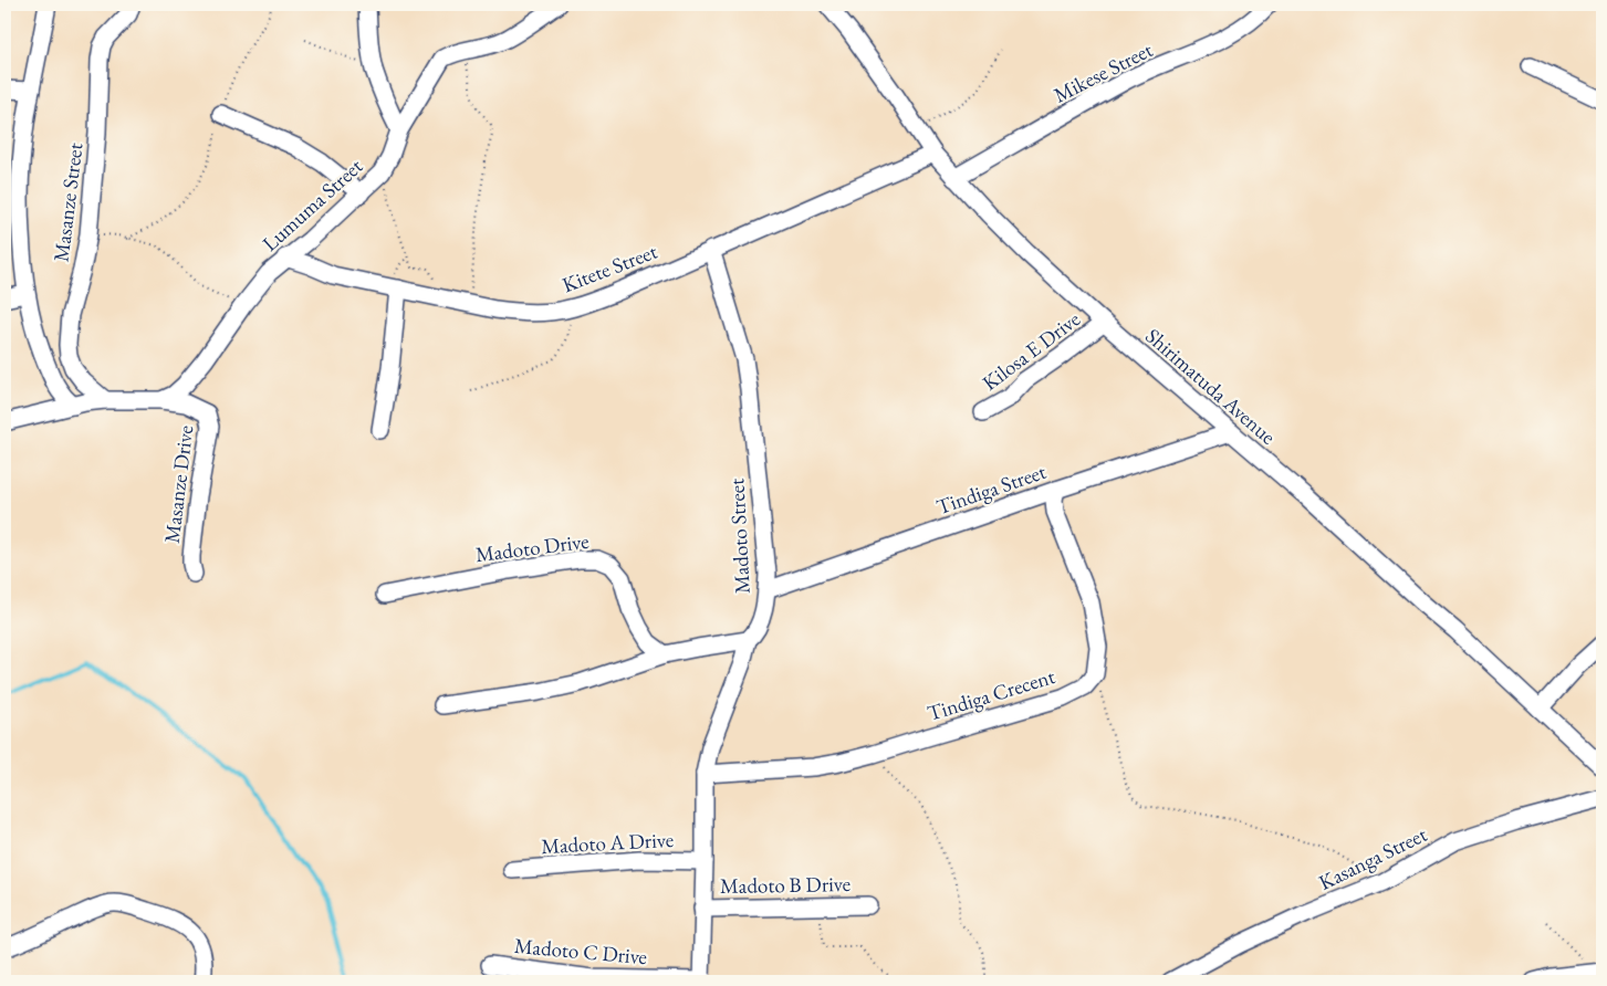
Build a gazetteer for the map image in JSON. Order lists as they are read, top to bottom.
{
  "streets": {
    "street": [
      "Mikese Street",
      "Masanze Street",
      "Lumuma Street",
      "Kitete Street",
      "Kilosa E Drive",
      "Shirimatuda Avenue",
      "Masanze Drive",
      "Tindiga Street",
      "Madoto Street",
      "Madoto Drive",
      "Tindiga Crecent",
      "Madoto A Drive",
      "Kasanga Street",
      "Madoto B Drive",
      "Madoto C Drive"
    ]
  },
  "crossings": [
    ["Mikese Street", "Shirimatuda Avenue"],
    ["Lumuma Street", "Kitete Street"],
    ["Lumuma Street", "Masanze Drive"],
    ["Kitete Street", "Shirimatuda Avenue"],
    ["Kitete Street", "Madoto Street"],
    ["Kilosa E Drive", "Shirimatuda Avenue"],
    ["Shirimatuda Avenue", "Tindiga Street"],
    ["Tindiga Street", "Madoto Street"],
    ["Madoto Street", "Tindiga Crecent"]
  ]
}
